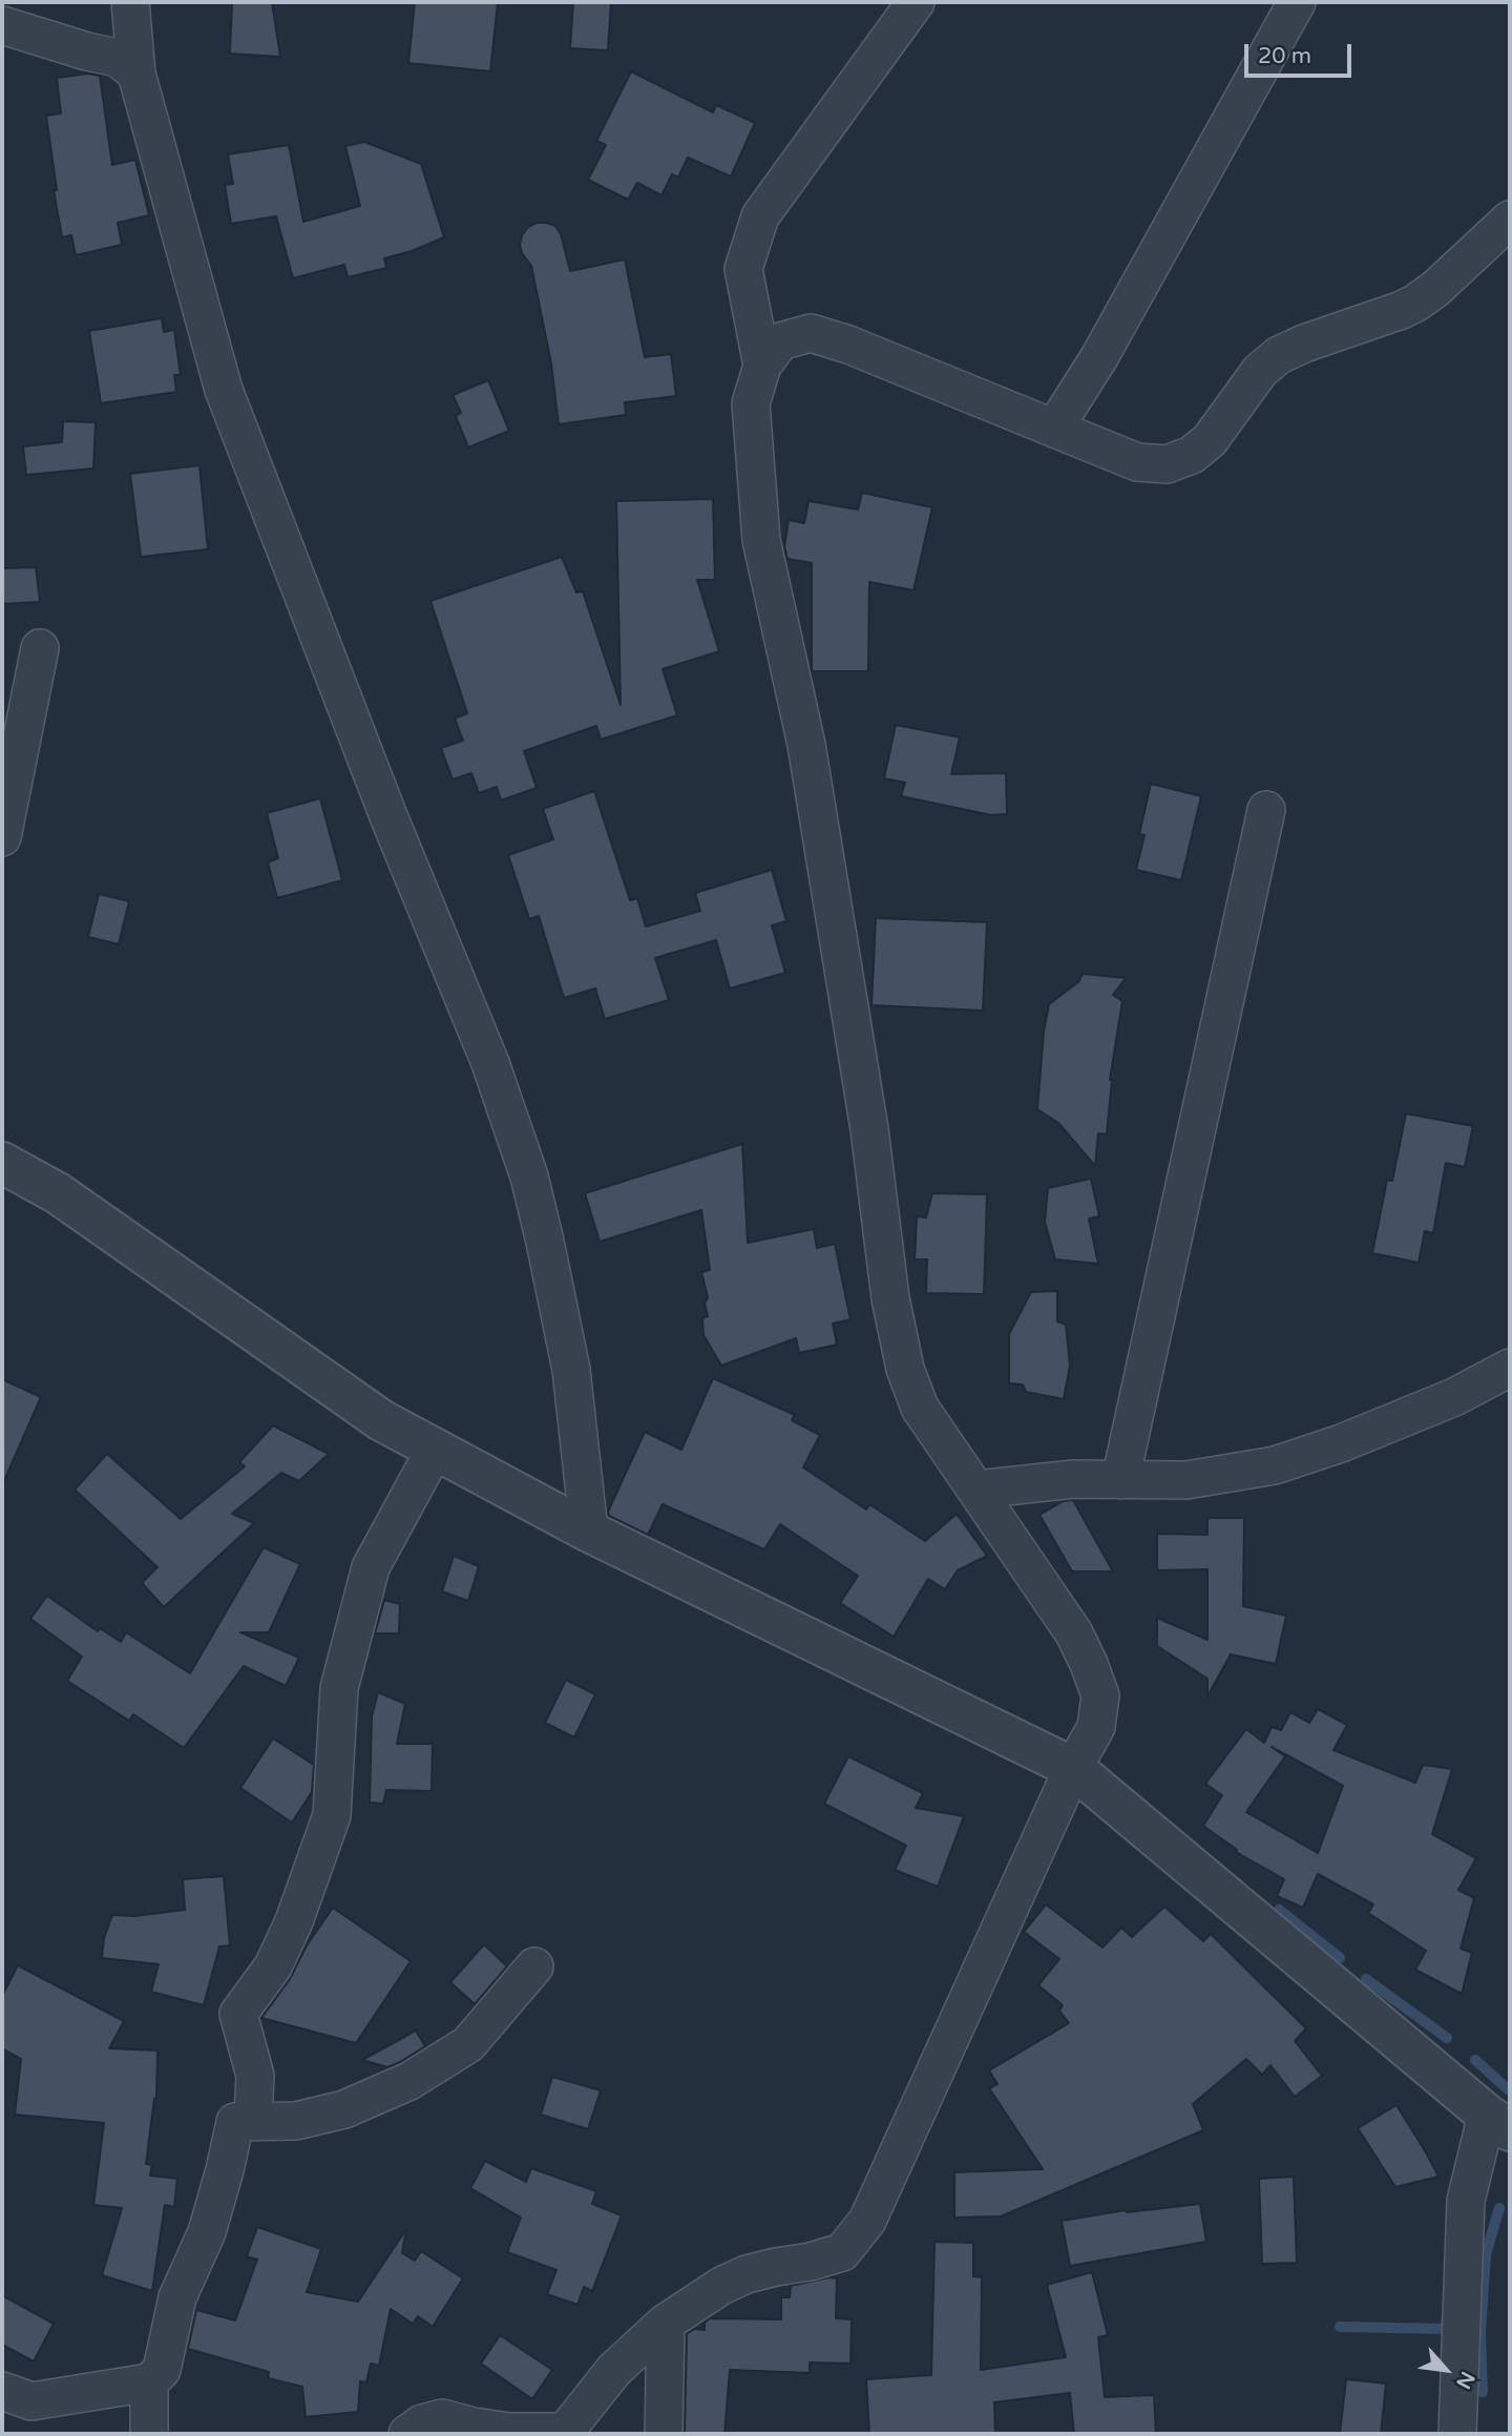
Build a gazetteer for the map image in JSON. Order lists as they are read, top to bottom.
{
  "scale_bar": "20 m",
  "north": "bottom right"
}
